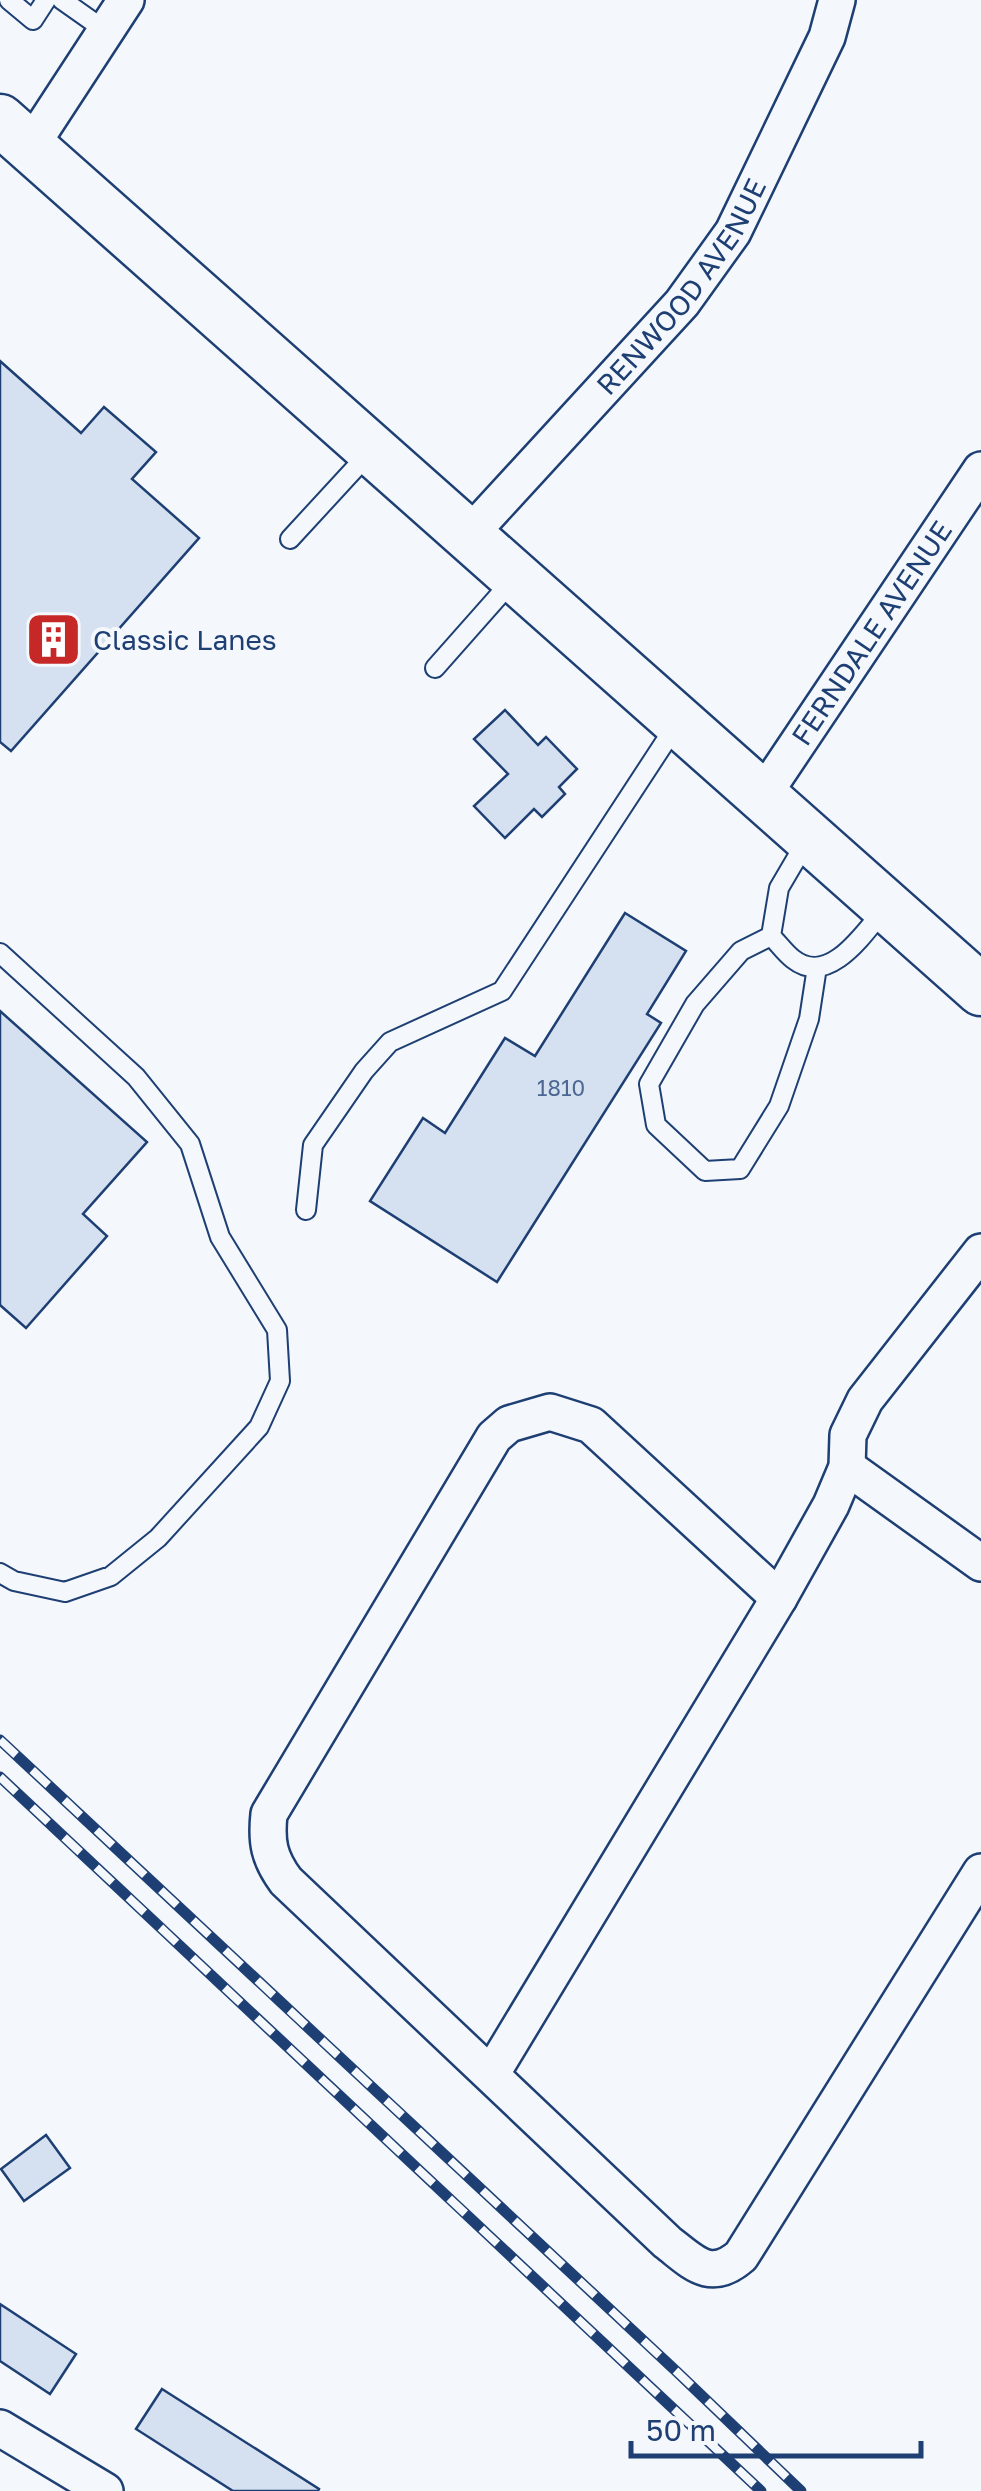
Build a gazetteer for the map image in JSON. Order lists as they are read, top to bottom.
{
  "streets": {
    "street": ["RENWOOD AVENUE", "FERNDALE AVENUE"]
  },
  "places": {
    "building": ["Classic Lanes"]
  },
  "house_numbers": ["1810"],
  "scale_bar": "50 m"
}
